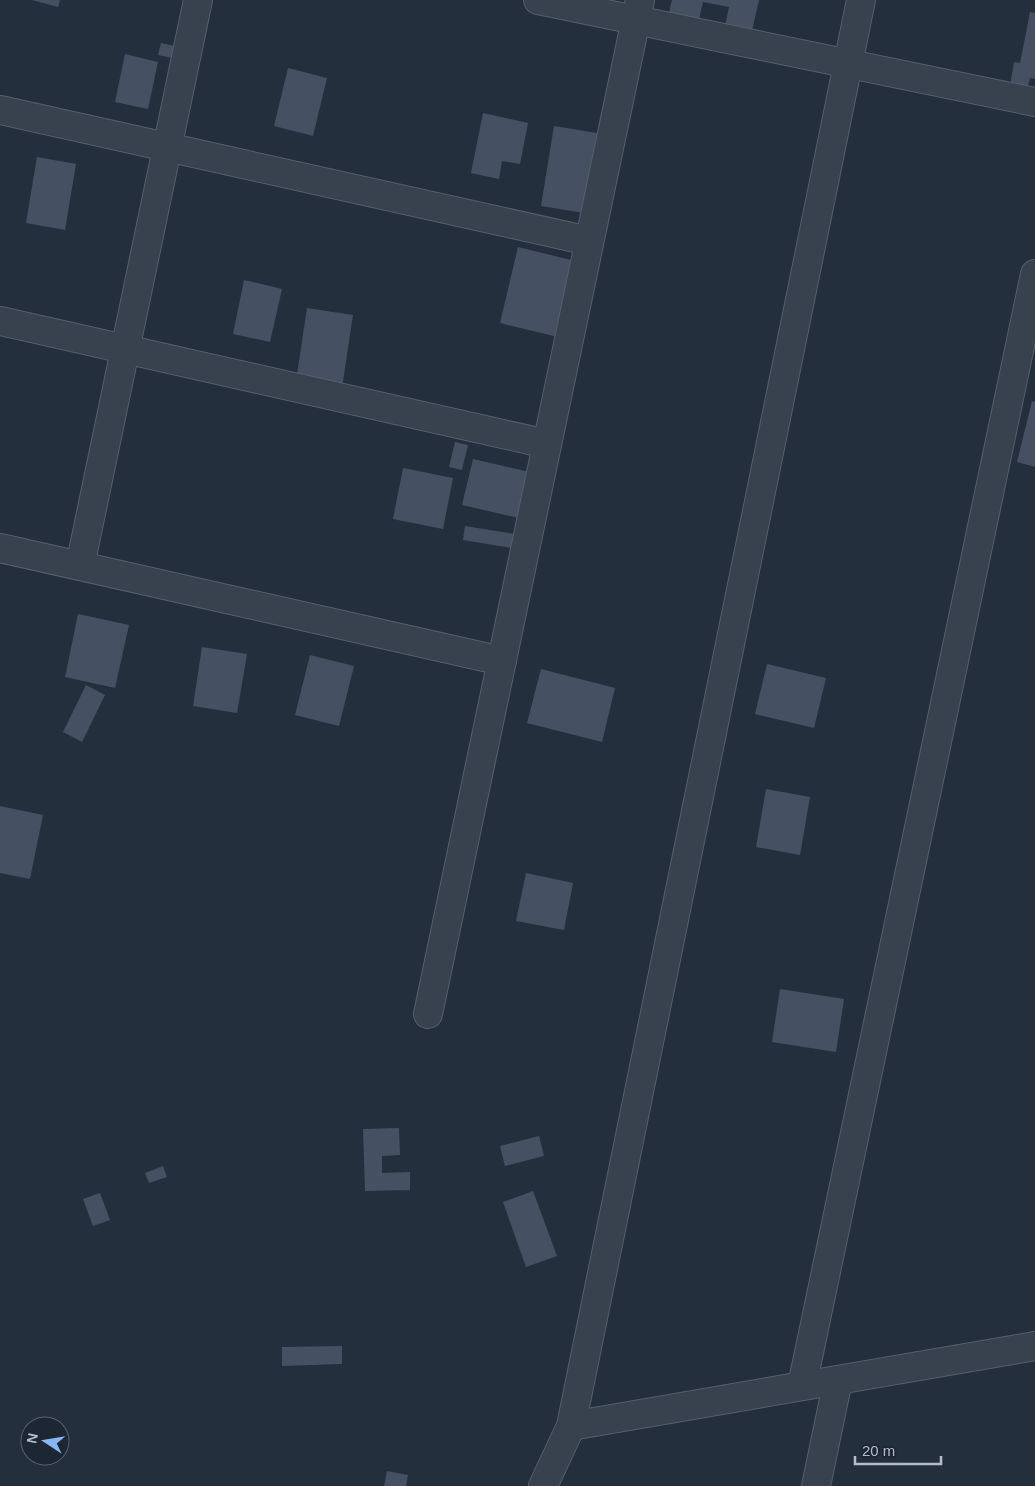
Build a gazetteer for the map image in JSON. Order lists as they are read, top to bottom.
{
  "scale_bar": "20 m",
  "north": "left"
}
